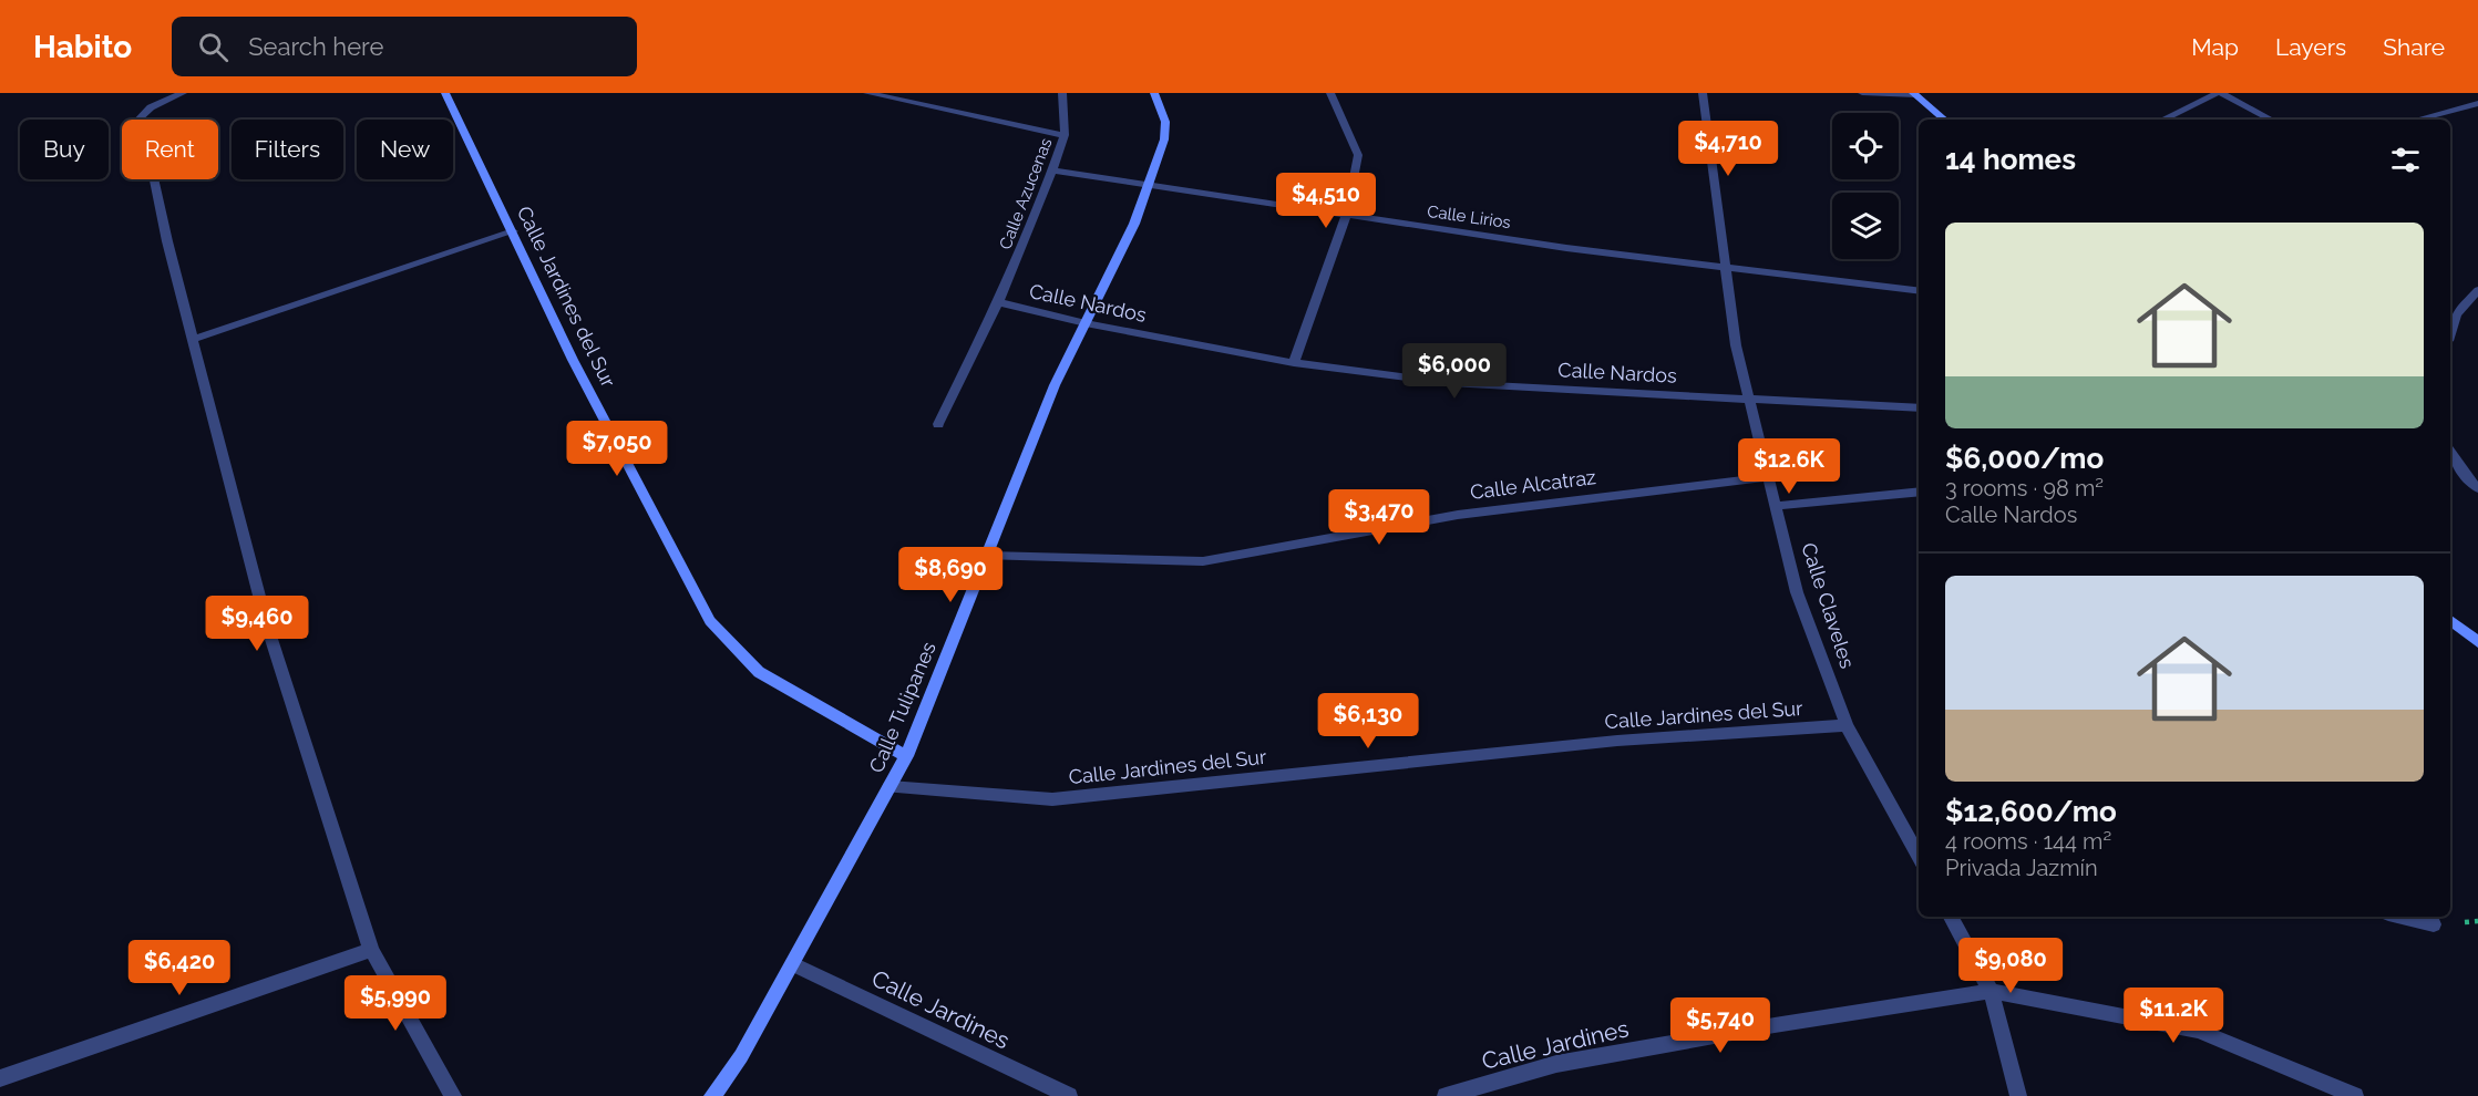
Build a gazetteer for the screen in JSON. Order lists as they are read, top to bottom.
{
  "streets": {
    "main road": ["Calle Jardines del Sur", "Calle Tulipanes"],
    "street": [
      "Calle Azucenas",
      "Calle Lirios",
      "Calle Nardos",
      "Calle Alcatraz",
      "Calle Claveles",
      "Calle Jardines"
    ]
  },
  "crossings": [
    ["Calle Azucenas", "Calle Lirios"],
    ["Calle Azucenas", "Calle Nardos"],
    ["Calle Lirios", "Calle Claveles"],
    ["Calle Lirios", "Calle Tulipanes"],
    ["Calle Jardines del Sur", "Calle Claveles"],
    ["Calle Jardines del Sur", "Calle Tulipanes"],
    ["Calle Nardos", "Calle Claveles"],
    ["Calle Nardos", "Calle Tulipanes"],
    ["Calle Alcatraz", "Calle Claveles"],
    ["Calle Alcatraz", "Calle Tulipanes"],
    ["Calle Tulipanes", "Calle Jardines"]
  ],
  "page": {
    "header": "Habito",
    "search": "Search here",
    "nav": ["Map", "Layers", "Share"],
    "chip": [
      "Buy",
      "Rent",
      "Filters",
      "New"
    ],
    "heading": "14 homes",
    "price": [
      "$4,710",
      "$4,510",
      "$6,000",
      "$7,050",
      "$12.6K",
      "$3,470",
      "$8,690",
      "$9,460",
      "$6,130",
      "$9,080",
      "$6,420",
      "$5,990",
      "$11.2K",
      "$5,740"
    ],
    "list": [
      {
        "name": "$6,000/mo",
        "note": "3 rooms · 98 m² · Calle Nardos"
      },
      {
        "name": "$12,600/mo",
        "note": "4 rooms · 144 m² · Privada Jazmín"
      }
    ]
  }
}
